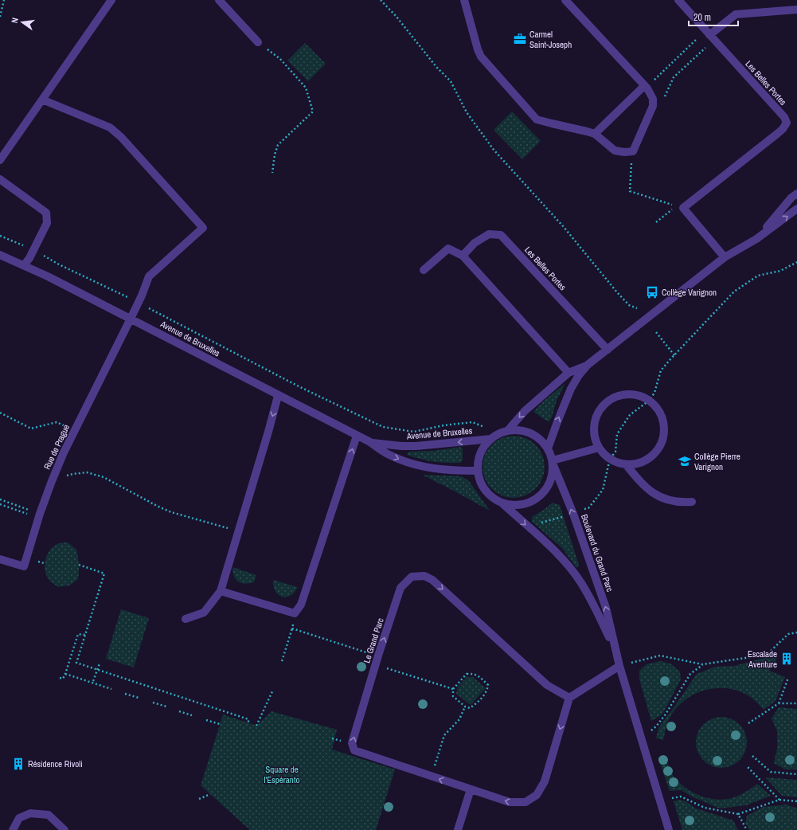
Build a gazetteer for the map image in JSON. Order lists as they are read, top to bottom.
{
  "streets": {
    "street": [
      "Les Belles Portes",
      "Avenue de Bruxelles",
      "Rue de Prague",
      "Boulevard du Grand Parc",
      "Le Grand Parc"
    ]
  },
  "crossings": [
    ["Avenue de Bruxelles", "Rue de Prague"],
    ["Avenue de Bruxelles", "Boulevard du Grand Parc"]
  ],
  "parks": ["Square de l'Espéranto"],
  "places": {
    "office": ["Carmel Saint-Joseph"],
    "bus stop": ["Collège Varignon"],
    "school or university": ["Collège Pierre Varignon"],
    "building": ["Escalade Aventure", "Résidence Rivoli"]
  },
  "scale_bar": "20 m",
  "north": "left"
}
